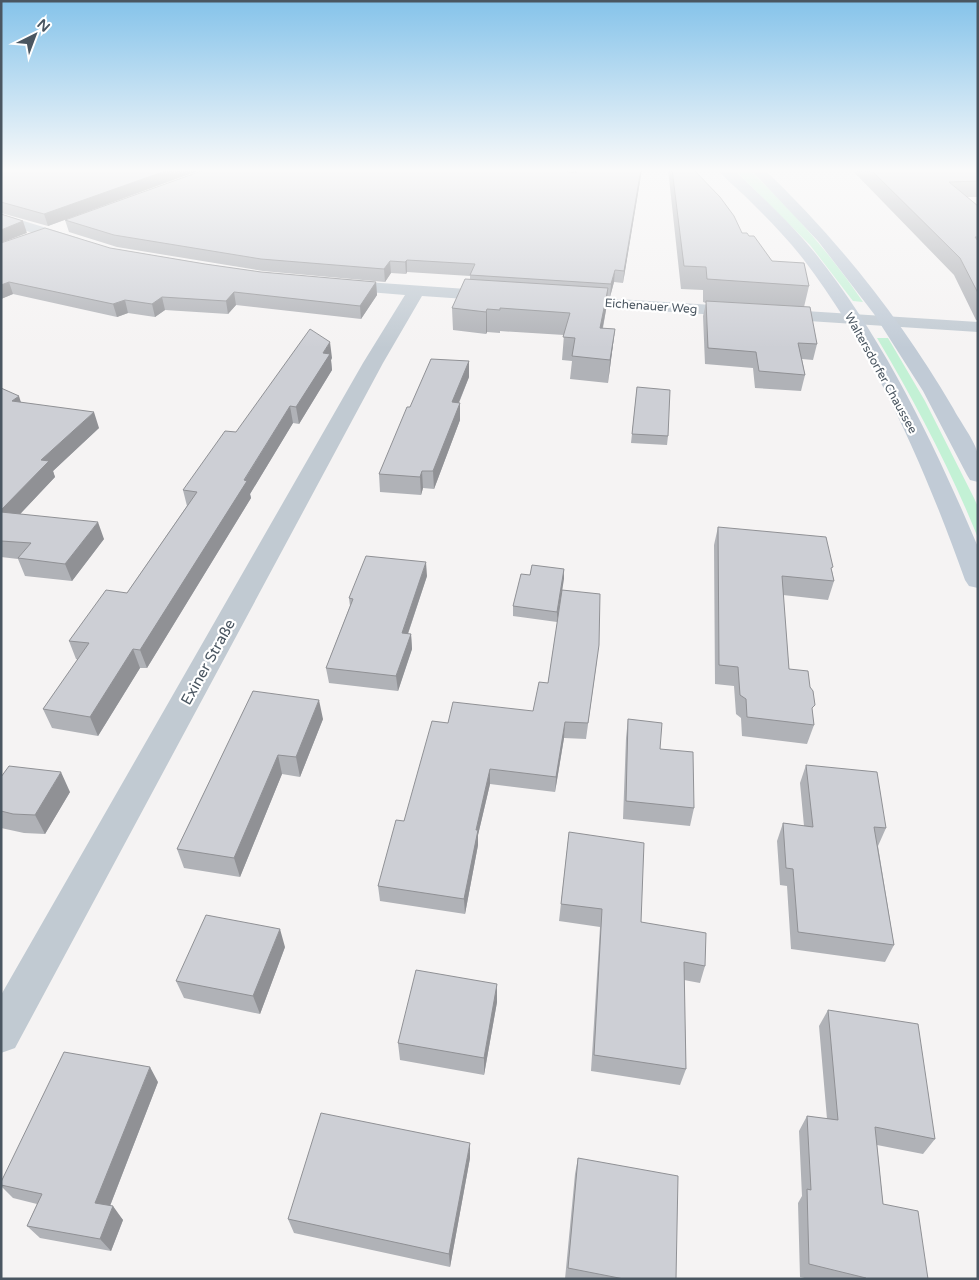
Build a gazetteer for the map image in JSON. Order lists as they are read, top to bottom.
{
  "streets": {
    "main road": ["Waltersdorfer Chaussee"],
    "street": ["Eichenauer Weg", "Exiner Straße"]
  },
  "crossings": [
    ["Eichenauer Weg", "Waltersdorfer Chaussee"]
  ],
  "north": "top right"
}
